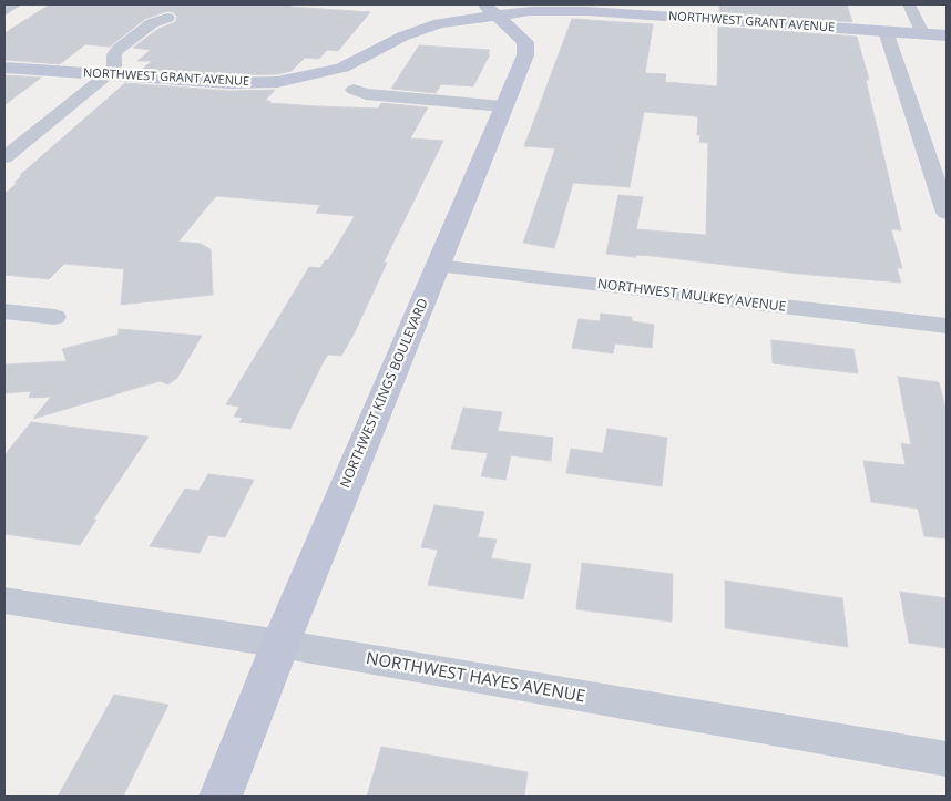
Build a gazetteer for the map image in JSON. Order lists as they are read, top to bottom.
{
  "streets": {
    "main road": ["NORTHWEST GRANT AVENUE", "NORTHWEST KINGS BOULEVARD"],
    "street": ["NORTHWEST MULKEY AVENUE", "NORTHWEST HAYES AVENUE"]
  },
  "crossings": [
    ["NORTHWEST GRANT AVENUE", "NORTHWEST KINGS BOULEVARD"],
    ["NORTHWEST MULKEY AVENUE", "NORTHWEST KINGS BOULEVARD"],
    ["NORTHWEST KINGS BOULEVARD", "NORTHWEST HAYES AVENUE"]
  ]
}
